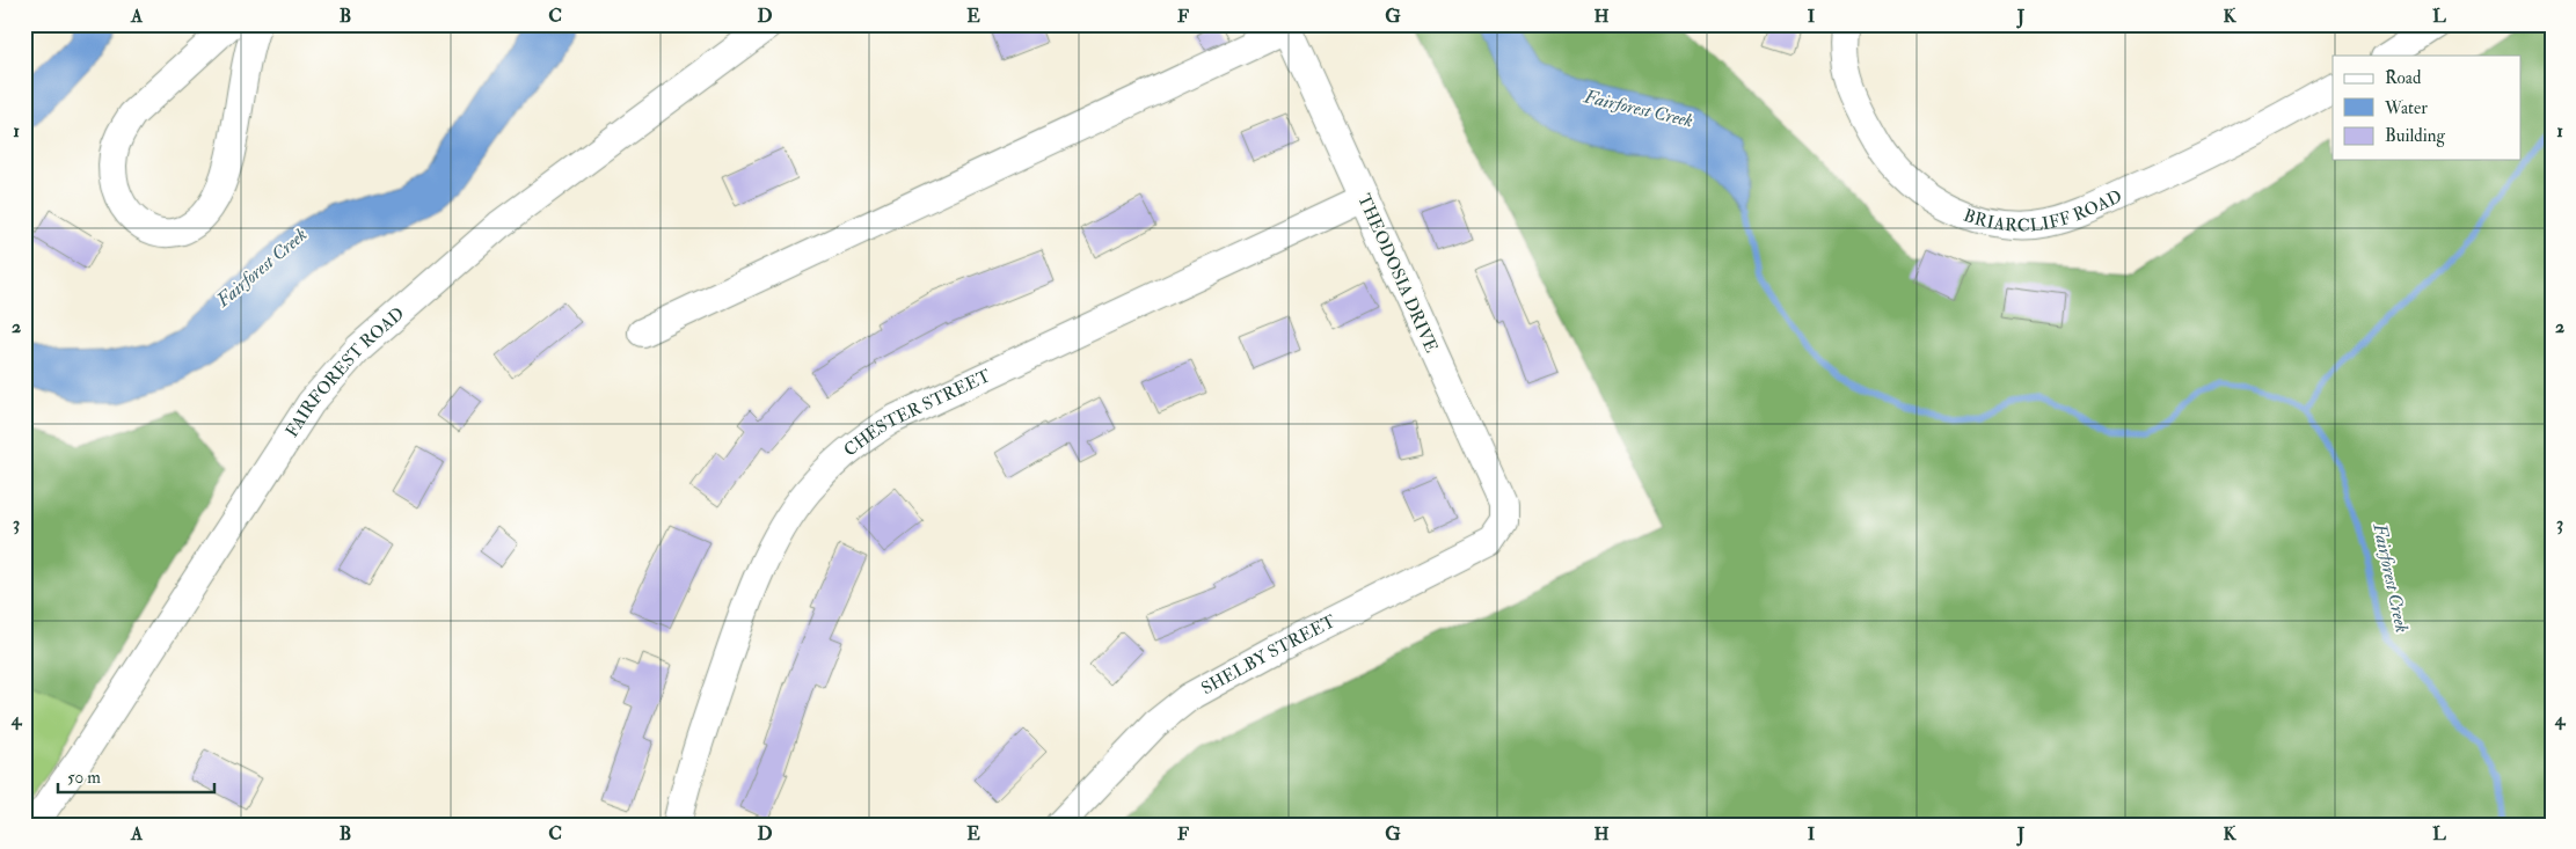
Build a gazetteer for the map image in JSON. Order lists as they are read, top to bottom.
{
  "streets": {
    "street": [
      "BRIARCLIFF ROAD",
      "THEODOSIA DRIVE",
      "FAIRFOREST ROAD",
      "CHESTER STREET",
      "SHELBY STREET"
    ]
  },
  "crossings": [
    ["THEODOSIA DRIVE", "CHESTER STREET"],
    ["THEODOSIA DRIVE", "SHELBY STREET"]
  ],
  "water": ["Fairforest Creek"],
  "legend": ["Road", "Water", "Building"],
  "scale_bar": "50 m",
  "grid": {
    "columns": [
      "A",
      "B",
      "C",
      "D",
      "E",
      "F",
      "G",
      "H",
      "I",
      "J",
      "K",
      "L"
    ],
    "rows": [
      "1",
      "2",
      "3",
      "4"
    ]
  }
}
